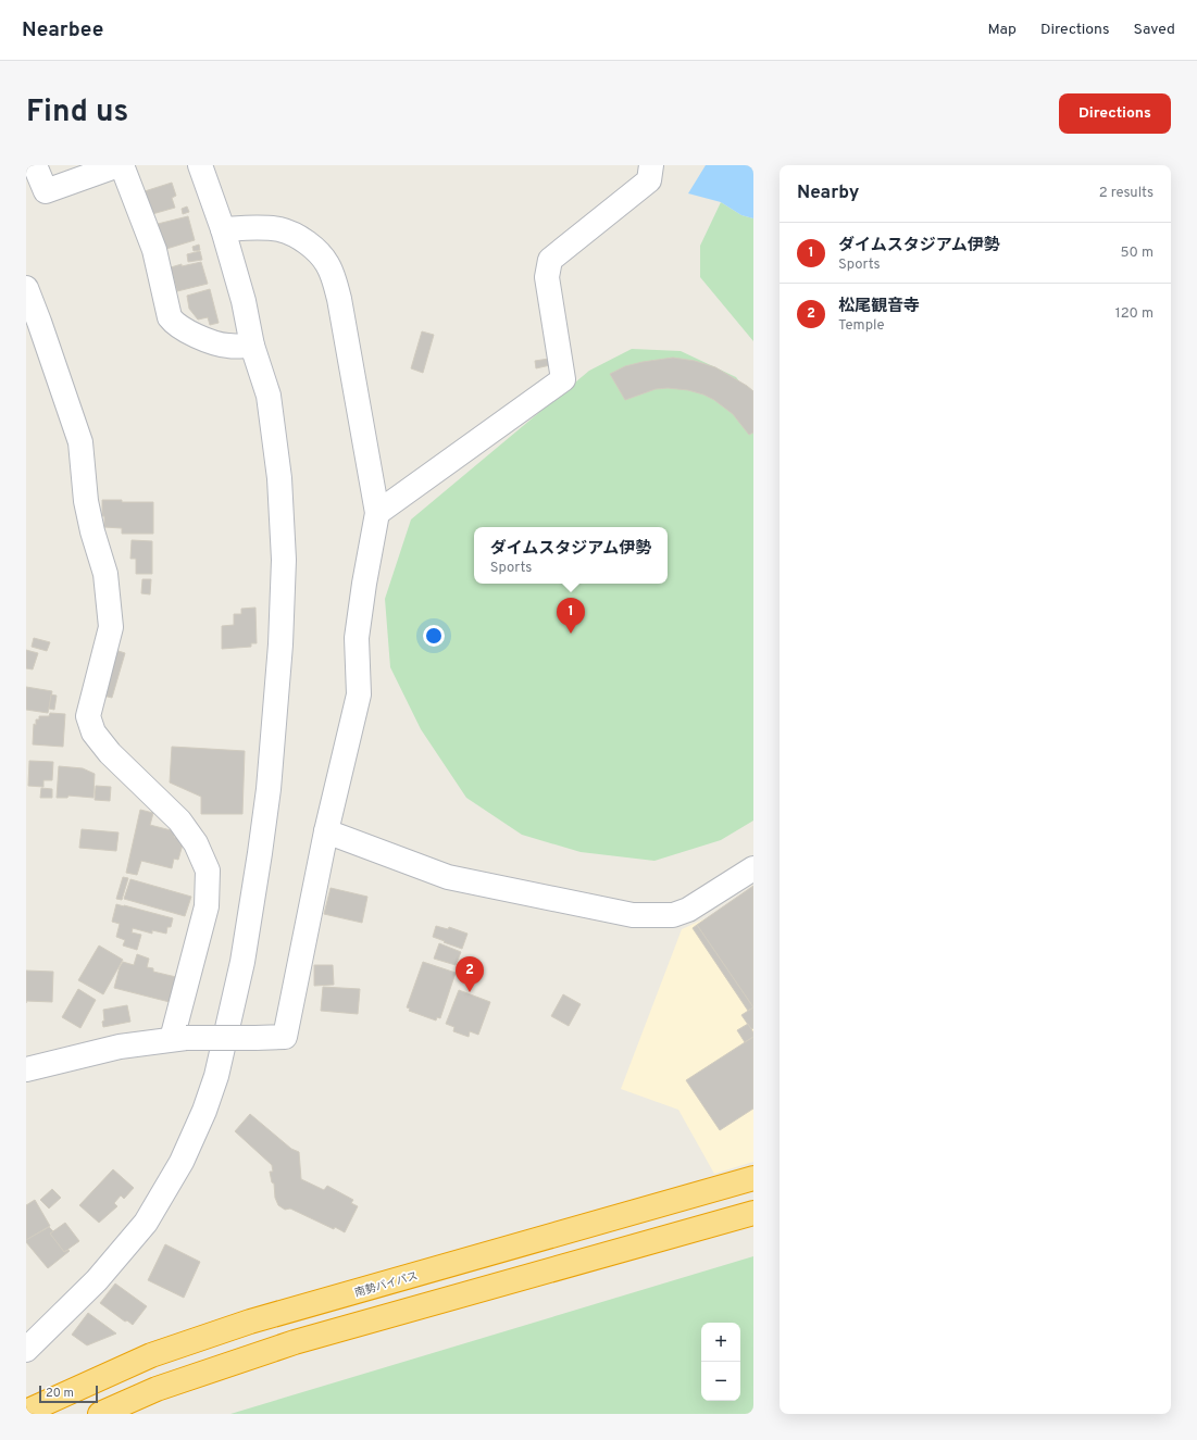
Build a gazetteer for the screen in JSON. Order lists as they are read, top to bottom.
{
  "streets": {
    "highway": ["南勢バイパス"]
  },
  "scale_bar": "20 m",
  "page": {
    "header": "Nearbee",
    "nav": ["Map", "Directions", "Saved"],
    "title": "Find us",
    "buttons": "Directions",
    "heading": ["Nearby", "2 results"],
    "list": [
      {
        "mark": "1",
        "name": "ダイムスタジアム伊勢",
        "note": "Sports",
        "value": "50 m"
      },
      {
        "mark": "2",
        "name": "松尾観音寺",
        "note": "Temple",
        "value": "120 m"
      }
    ],
    "popup": ["ダイムスタジアム伊勢", "Sports"],
    "pins": ["1", "2"],
    "map_buttons": ["+", "−"],
    "scale": "20 m"
  }
}
